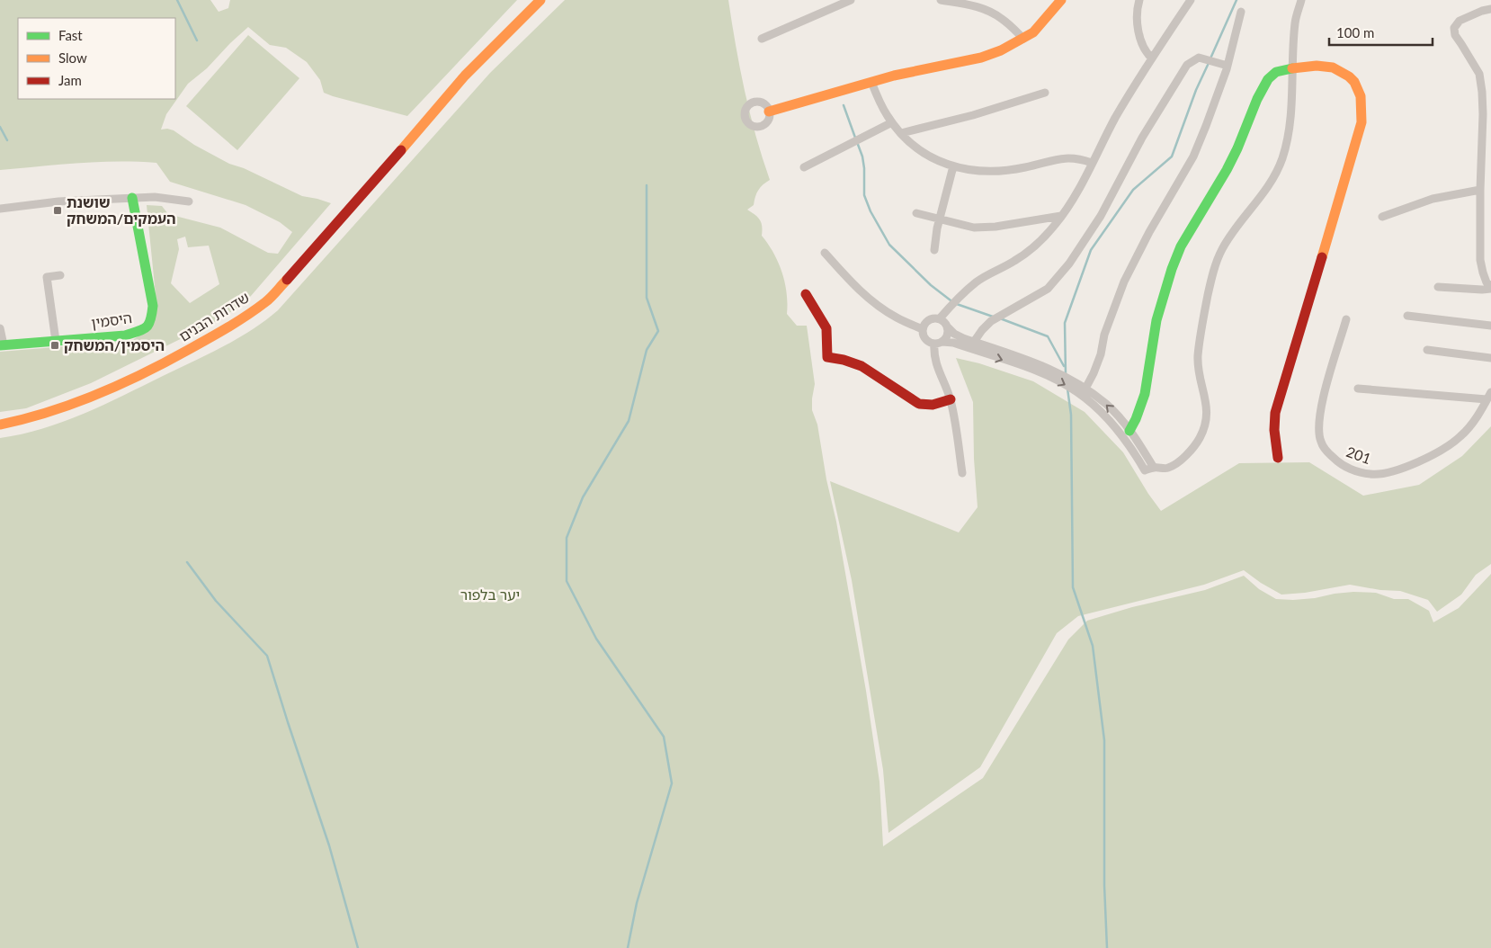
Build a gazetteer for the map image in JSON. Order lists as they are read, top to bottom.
{
  "streets": {
    "street": ["שדרות הבנים", "היסמין", "201"]
  },
  "parks": ["יער בלפור"],
  "places": {
    "transit": ["שושנת העמקים/המשחק", "היסמין/המשחק"]
  },
  "legend": ["Fast", "Slow", "Jam"],
  "scale_bar": "100 m"
}
